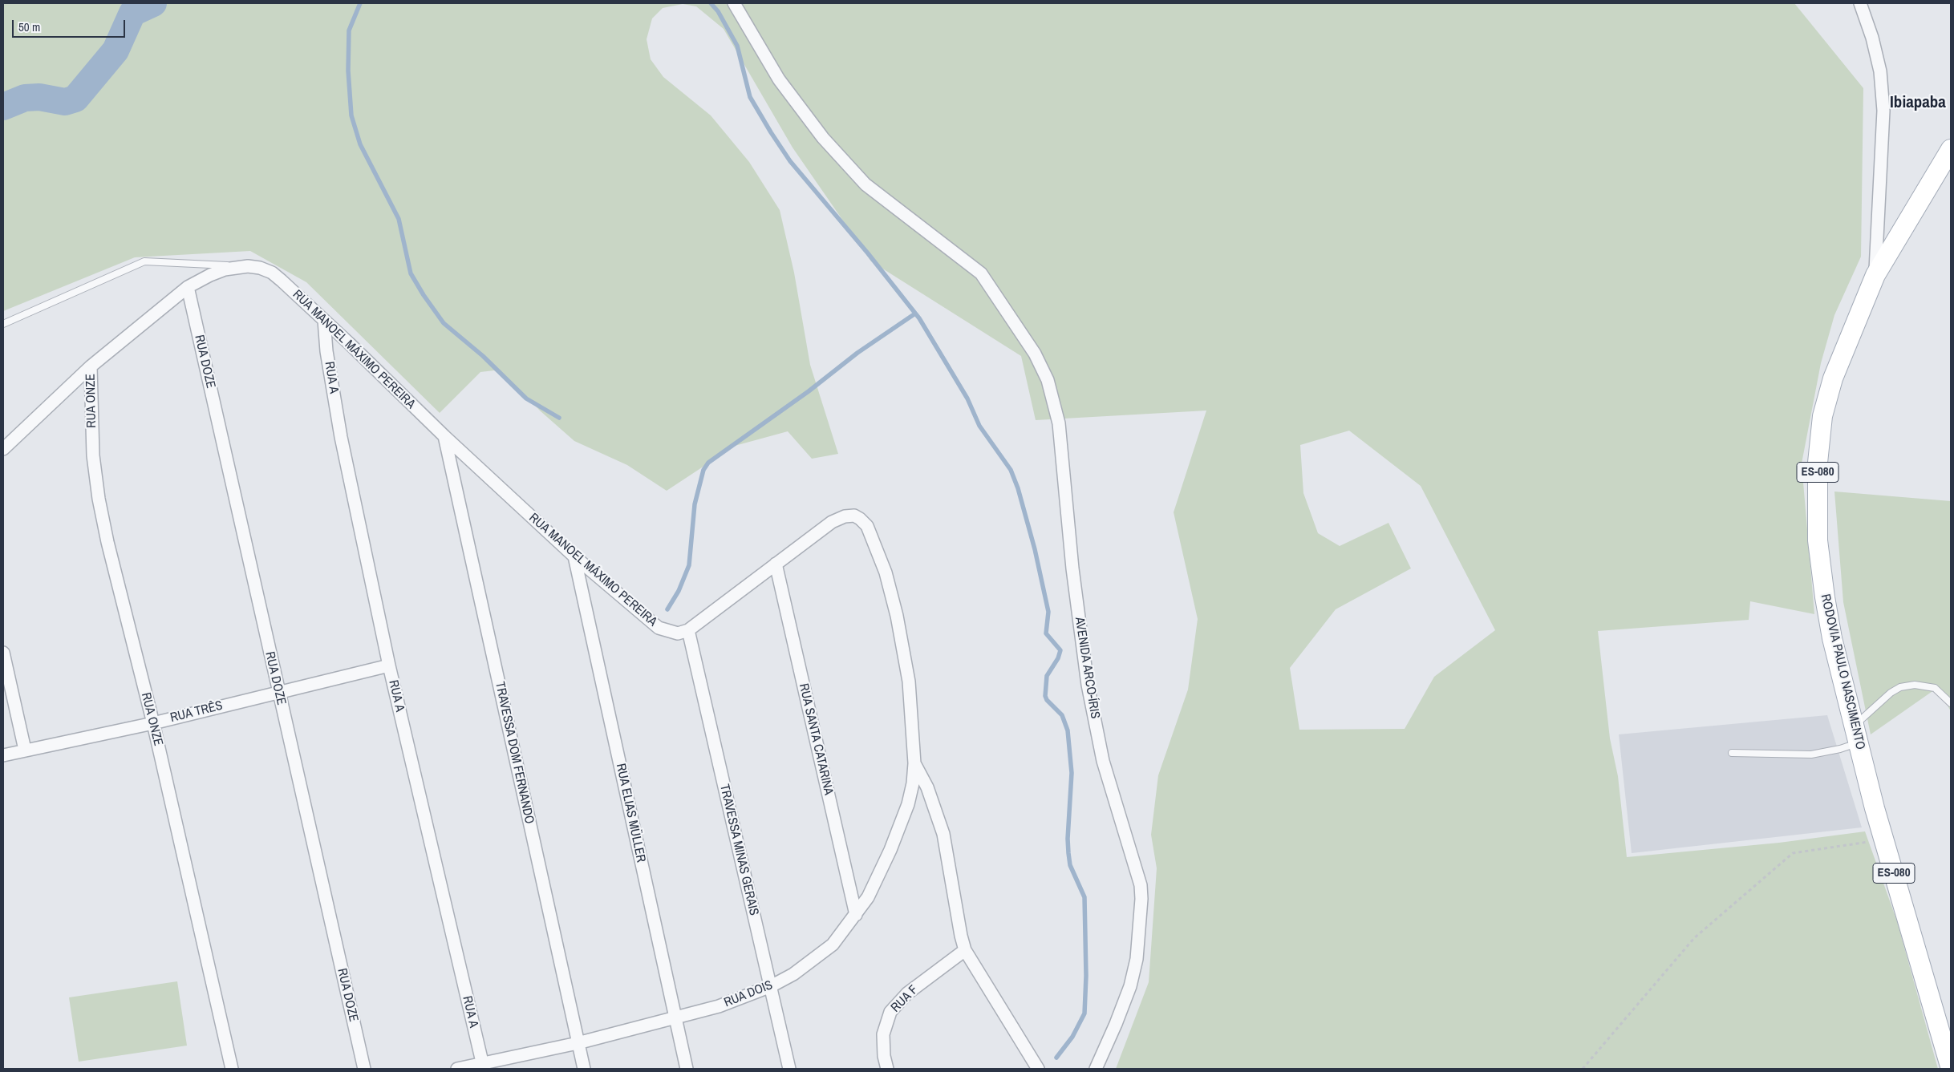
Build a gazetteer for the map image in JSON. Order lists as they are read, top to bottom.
{
  "streets": {
    "main road": ["ES-080", "RODOVIA PAULO NASCIMENTO"],
    "street": [
      "RUA MANOEL MÁXIMO PEREIRA",
      "RUA DOZE",
      "RUA A",
      "RUA ONZE",
      "AVENIDA ARCO-ÍRIS",
      "RUA TRÊS",
      "RUA SANTA CATARINA",
      "TRAVESSA DOM FERNANDO",
      "RUA ELIAS MÜLLER",
      "TRAVESSA MINAS GERAIS",
      "RUA DOIS",
      "RUA F"
    ]
  },
  "crossings": [
    ["RUA MANOEL MÁXIMO PEREIRA", "RUA DOZE"],
    ["RUA MANOEL MÁXIMO PEREIRA", "RUA A"],
    ["RUA MANOEL MÁXIMO PEREIRA", "RUA ONZE"],
    ["RUA MANOEL MÁXIMO PEREIRA", "TRAVESSA DOM FERNANDO"],
    ["RUA MANOEL MÁXIMO PEREIRA", "RUA ELIAS MÜLLER"],
    ["RUA MANOEL MÁXIMO PEREIRA", "TRAVESSA MINAS GERAIS"],
    ["RUA DOZE", "RUA TRÊS"],
    ["RUA A", "RUA TRÊS"],
    ["RUA A", "RUA DOIS"],
    ["RUA ONZE", "RUA TRÊS"],
    ["RUA SANTA CATARINA", "RUA DOIS"],
    ["TRAVESSA DOM FERNANDO", "RUA DOIS"],
    ["RUA ELIAS MÜLLER", "RUA DOIS"],
    ["TRAVESSA MINAS GERAIS", "RUA DOIS"]
  ],
  "districts": ["Ibiapaba"],
  "scale_bar": "50 m"
}
